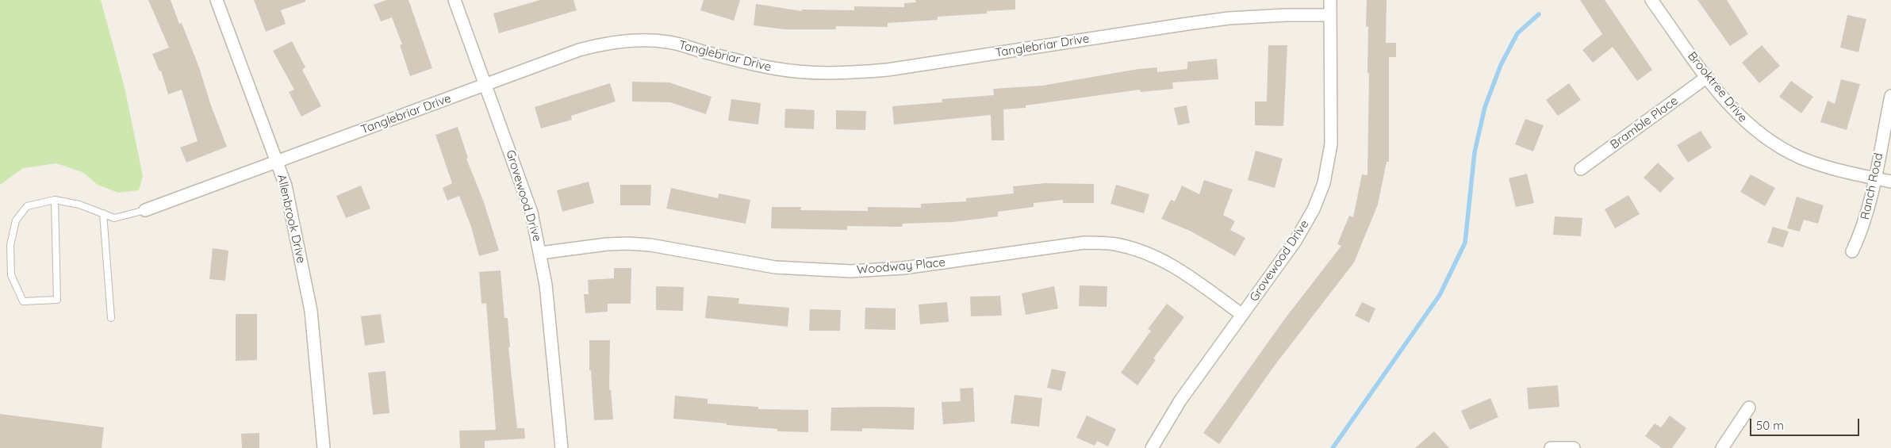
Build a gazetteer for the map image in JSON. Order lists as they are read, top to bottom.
{
  "streets": {
    "street": [
      "Tanglebriar Drive",
      "Brooktree Drive",
      "Bramble Place",
      "Ranch Road",
      "Grovewood Drive",
      "Allenbrook Drive",
      "Woodway Place"
    ]
  },
  "crossings": [
    ["Tanglebriar Drive", "Grovewood Drive"],
    ["Tanglebriar Drive", "Allenbrook Drive"],
    ["Brooktree Drive", "Bramble Place"],
    ["Brooktree Drive", "Ranch Road"],
    ["Grovewood Drive", "Woodway Place"]
  ],
  "scale_bar": "50 m"
}
